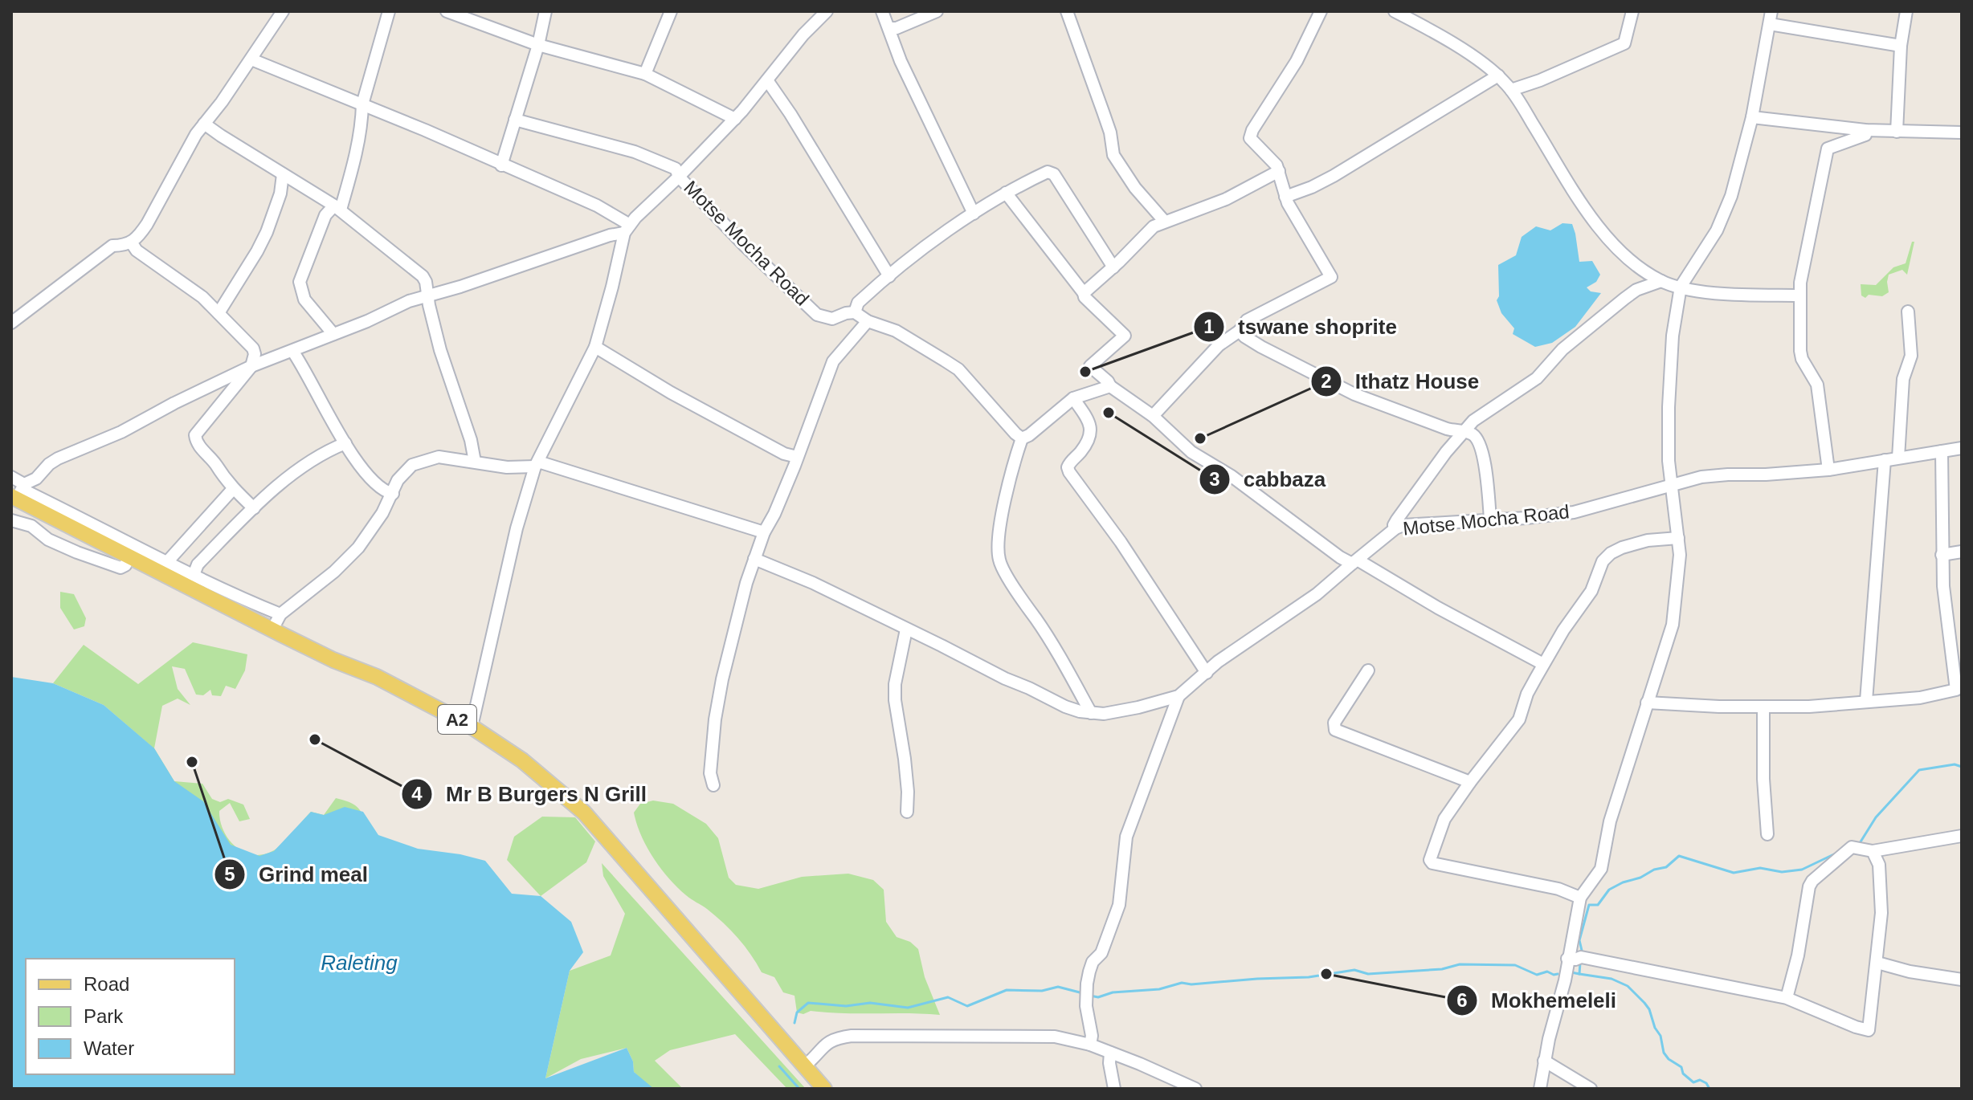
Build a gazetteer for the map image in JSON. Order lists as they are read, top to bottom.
{
  "streets": {
    "main road": ["A2"],
    "street": ["Motse Mocha Road"]
  },
  "water": ["Raleting"],
  "places": [
    "tswane shoprite",
    "cabbaza",
    "Ithatz House",
    "Mr B Burgers N Grill",
    "Grind meal",
    "Mokhemeleli"
  ],
  "legend": ["Road", "Park", "Water"]
}
